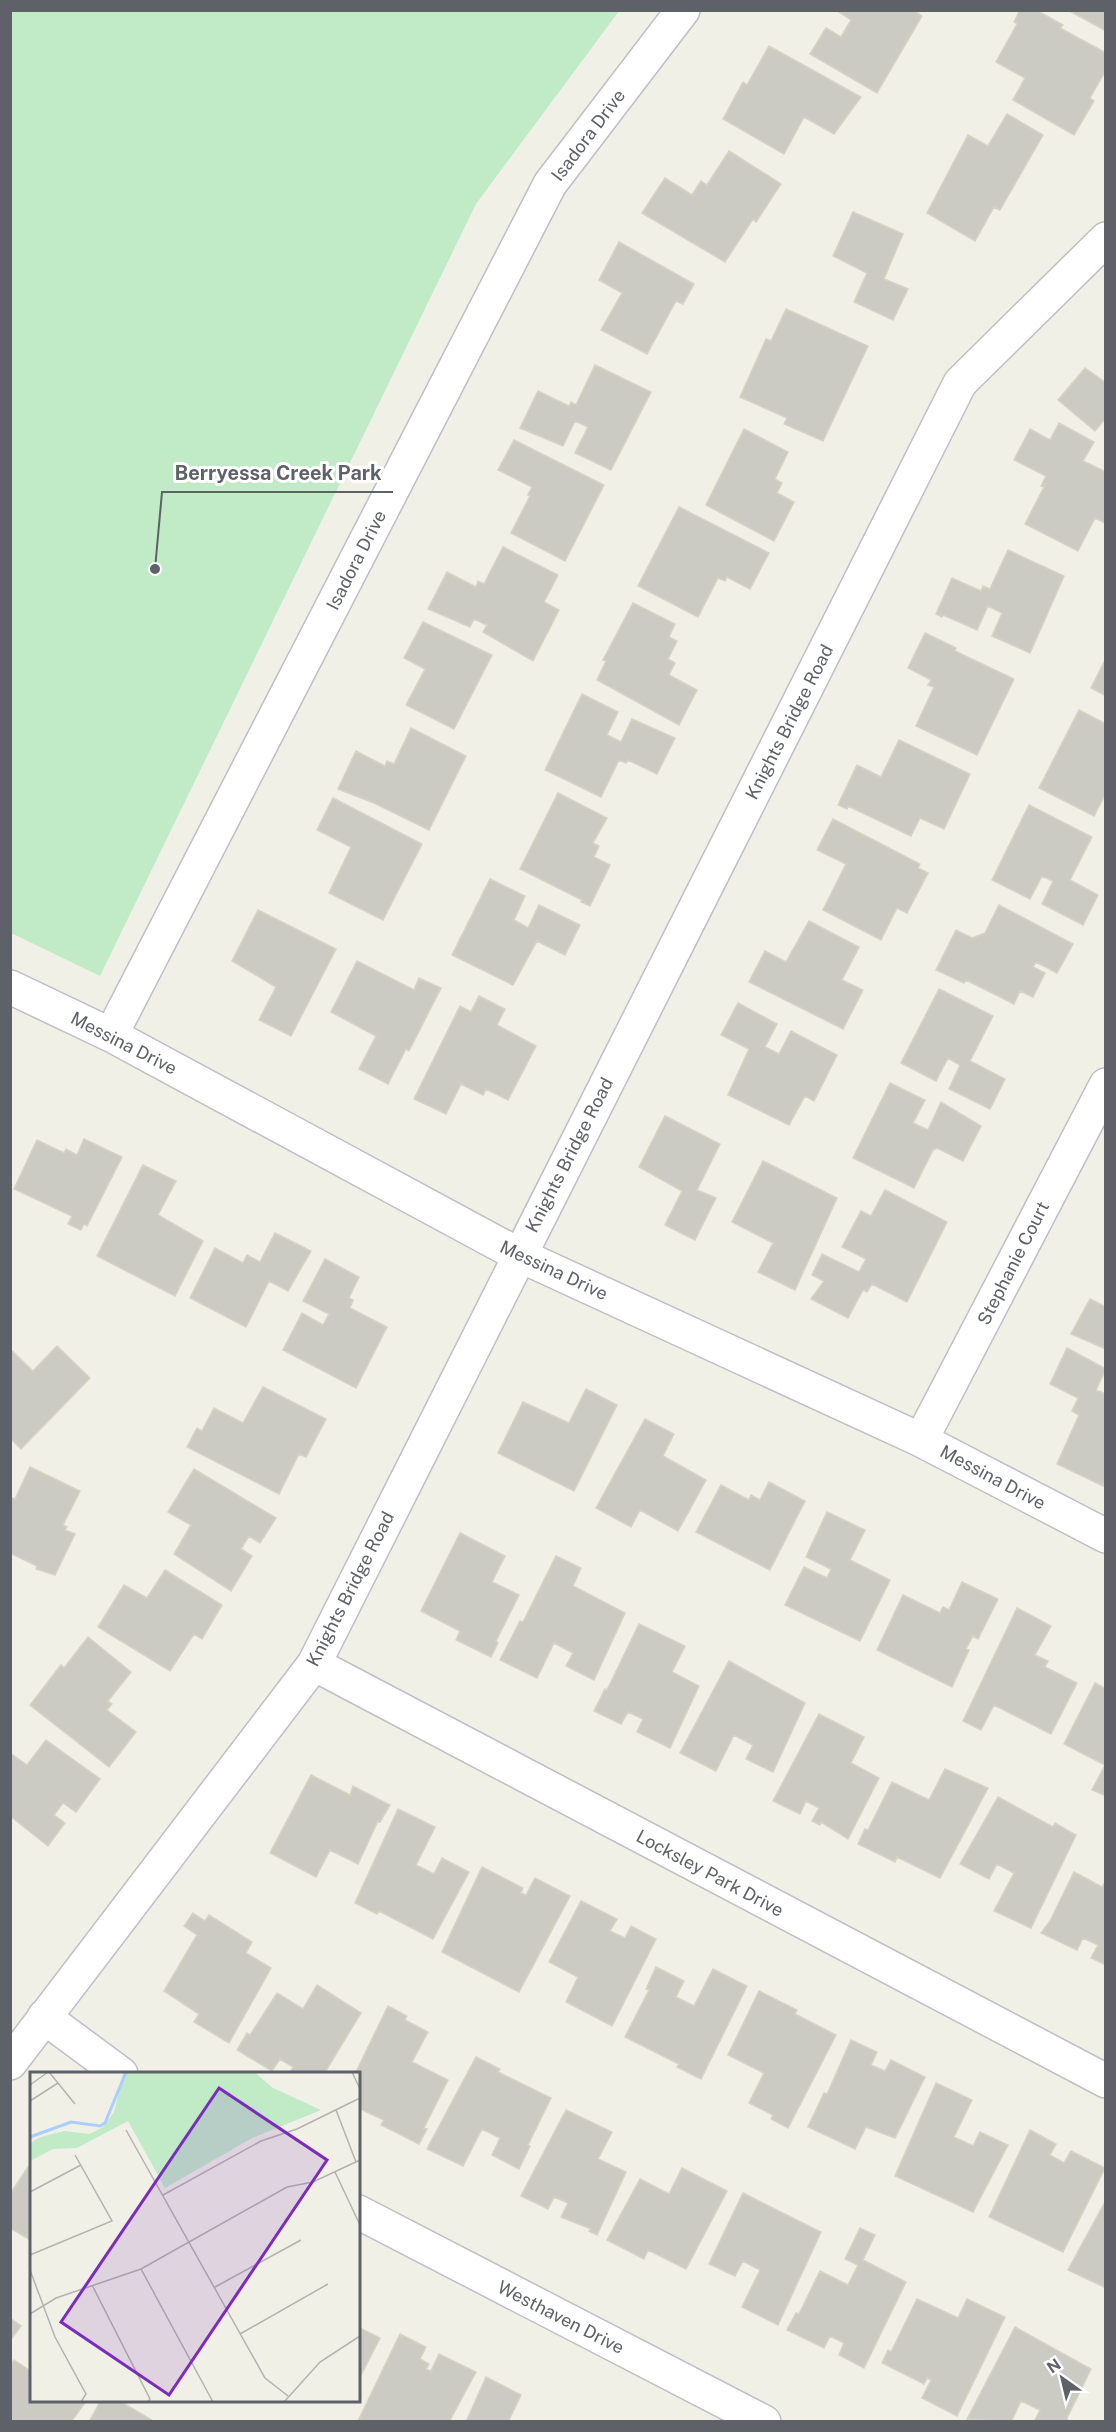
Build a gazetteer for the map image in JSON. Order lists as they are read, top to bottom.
{
  "streets": {
    "street": [
      "Isadora Drive",
      "Knights Bridge Road",
      "Messina Drive",
      "Stephanie Court",
      "Locksley Park Drive",
      "Westhaven Drive"
    ]
  },
  "crossings": [
    ["Isadora Drive", "Messina Drive"],
    ["Knights Bridge Road", "Messina Drive"],
    ["Knights Bridge Road", "Locksley Park Drive"],
    ["Messina Drive", "Stephanie Court"]
  ],
  "places": ["Berryessa Creek Park"],
  "north": "top left"
}
